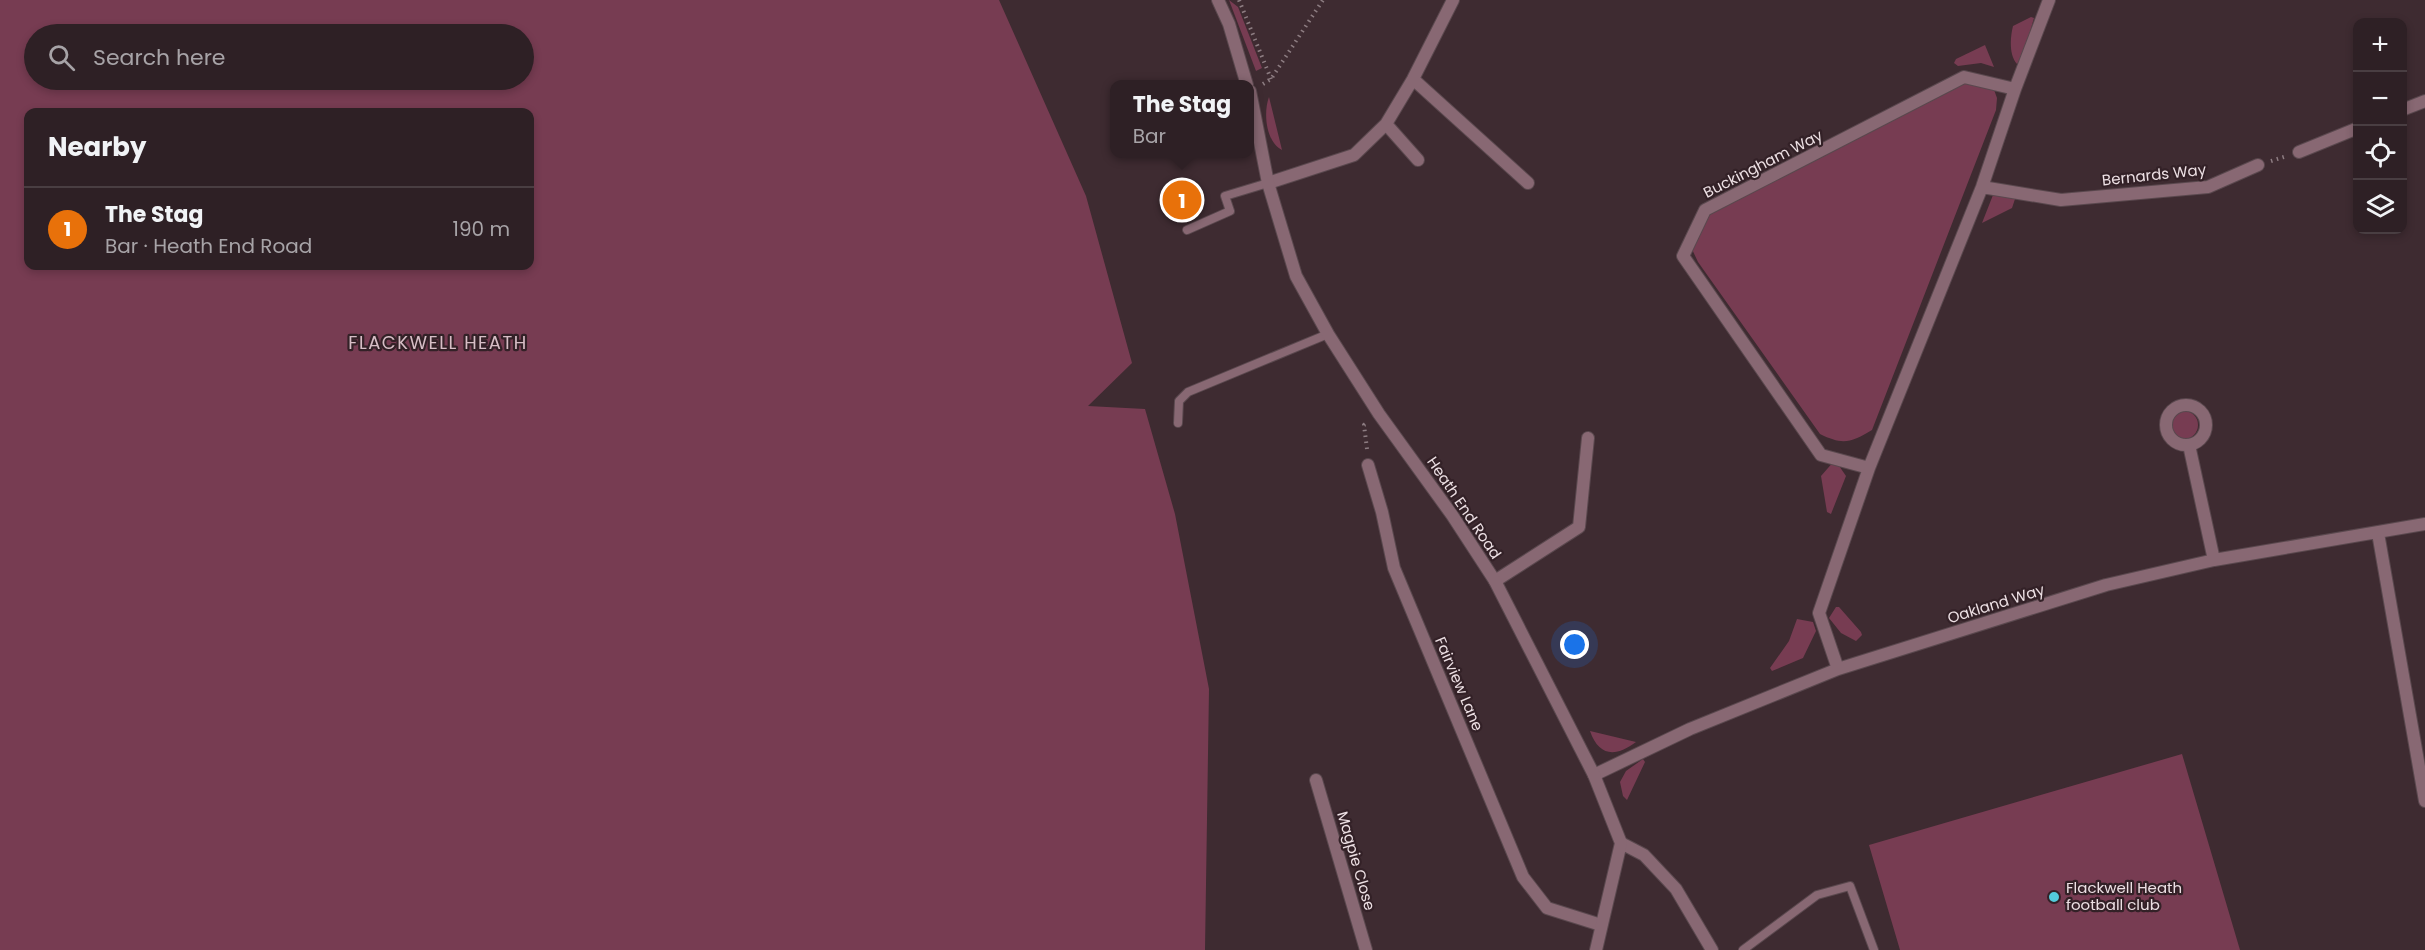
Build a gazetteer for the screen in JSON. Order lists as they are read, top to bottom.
{
  "streets": {
    "street": [
      "Buckingham Way",
      "Bernards Way",
      "Heath End Road",
      "Oakland Way",
      "Fairview Lane",
      "Magpie Close"
    ]
  },
  "crossings": [
    ["Heath End Road", "Oakland Way"]
  ],
  "districts": ["FLACKWELL HEATH"],
  "places": ["Flackwell Heath football club"],
  "page": {
    "map_buttons": ["+", "−"],
    "search": "Search here",
    "popup": ["The Stag", "Bar"],
    "heading": "Nearby",
    "pins": "1",
    "list": [
      {
        "mark": "1",
        "name": "The Stag",
        "note": "Bar · Heath End Road",
        "value": "190 m"
      }
    ]
  }
}
